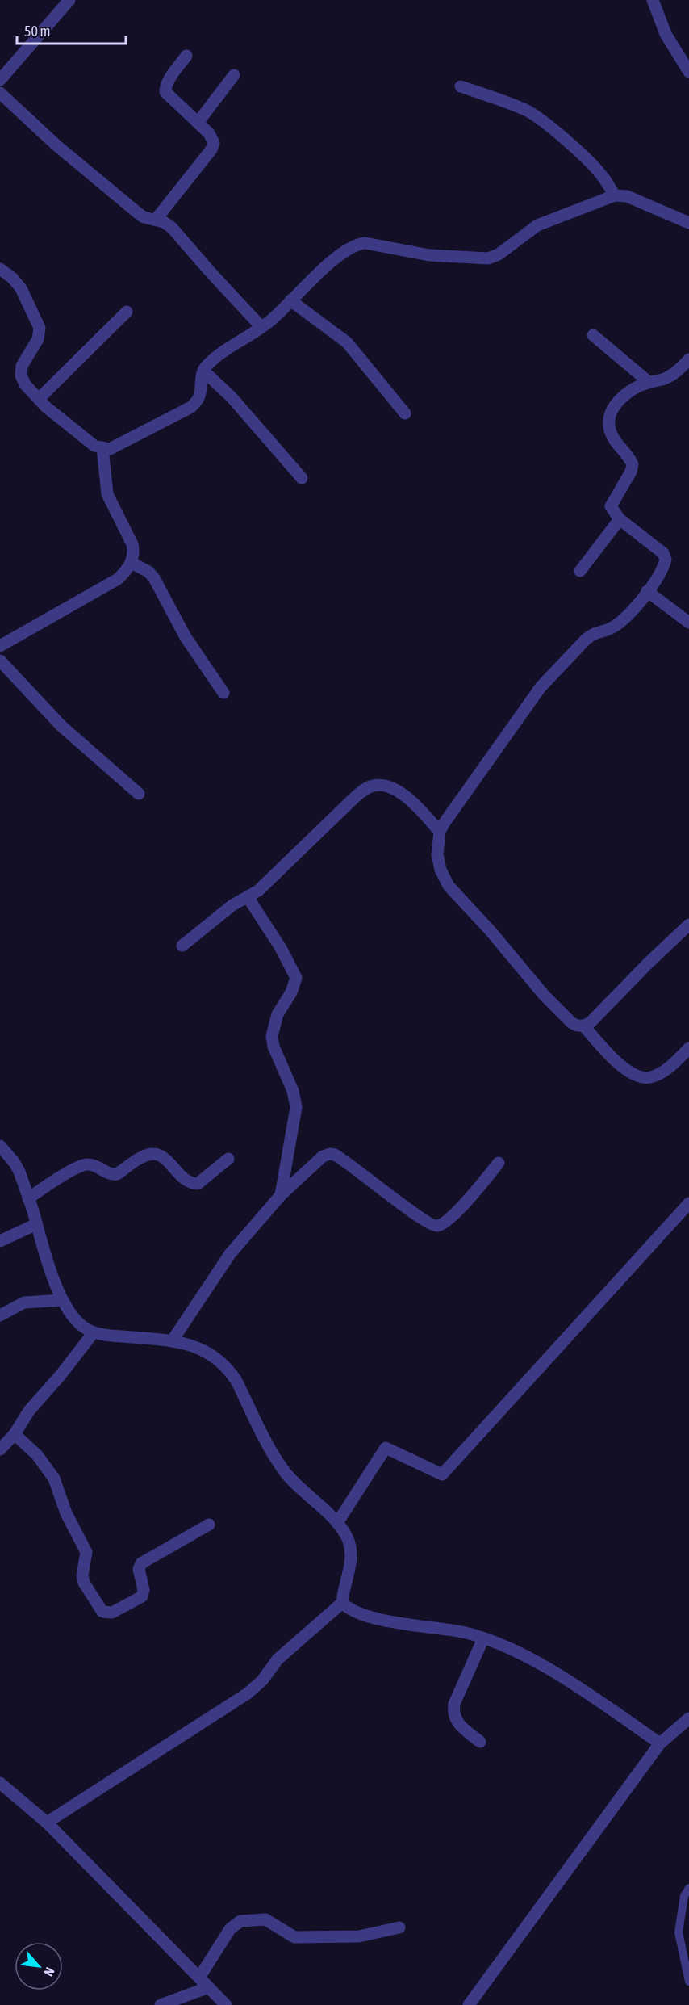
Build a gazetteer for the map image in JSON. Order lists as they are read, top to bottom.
{
  "scale_bar": "50 m",
  "north": "bottom right"
}
